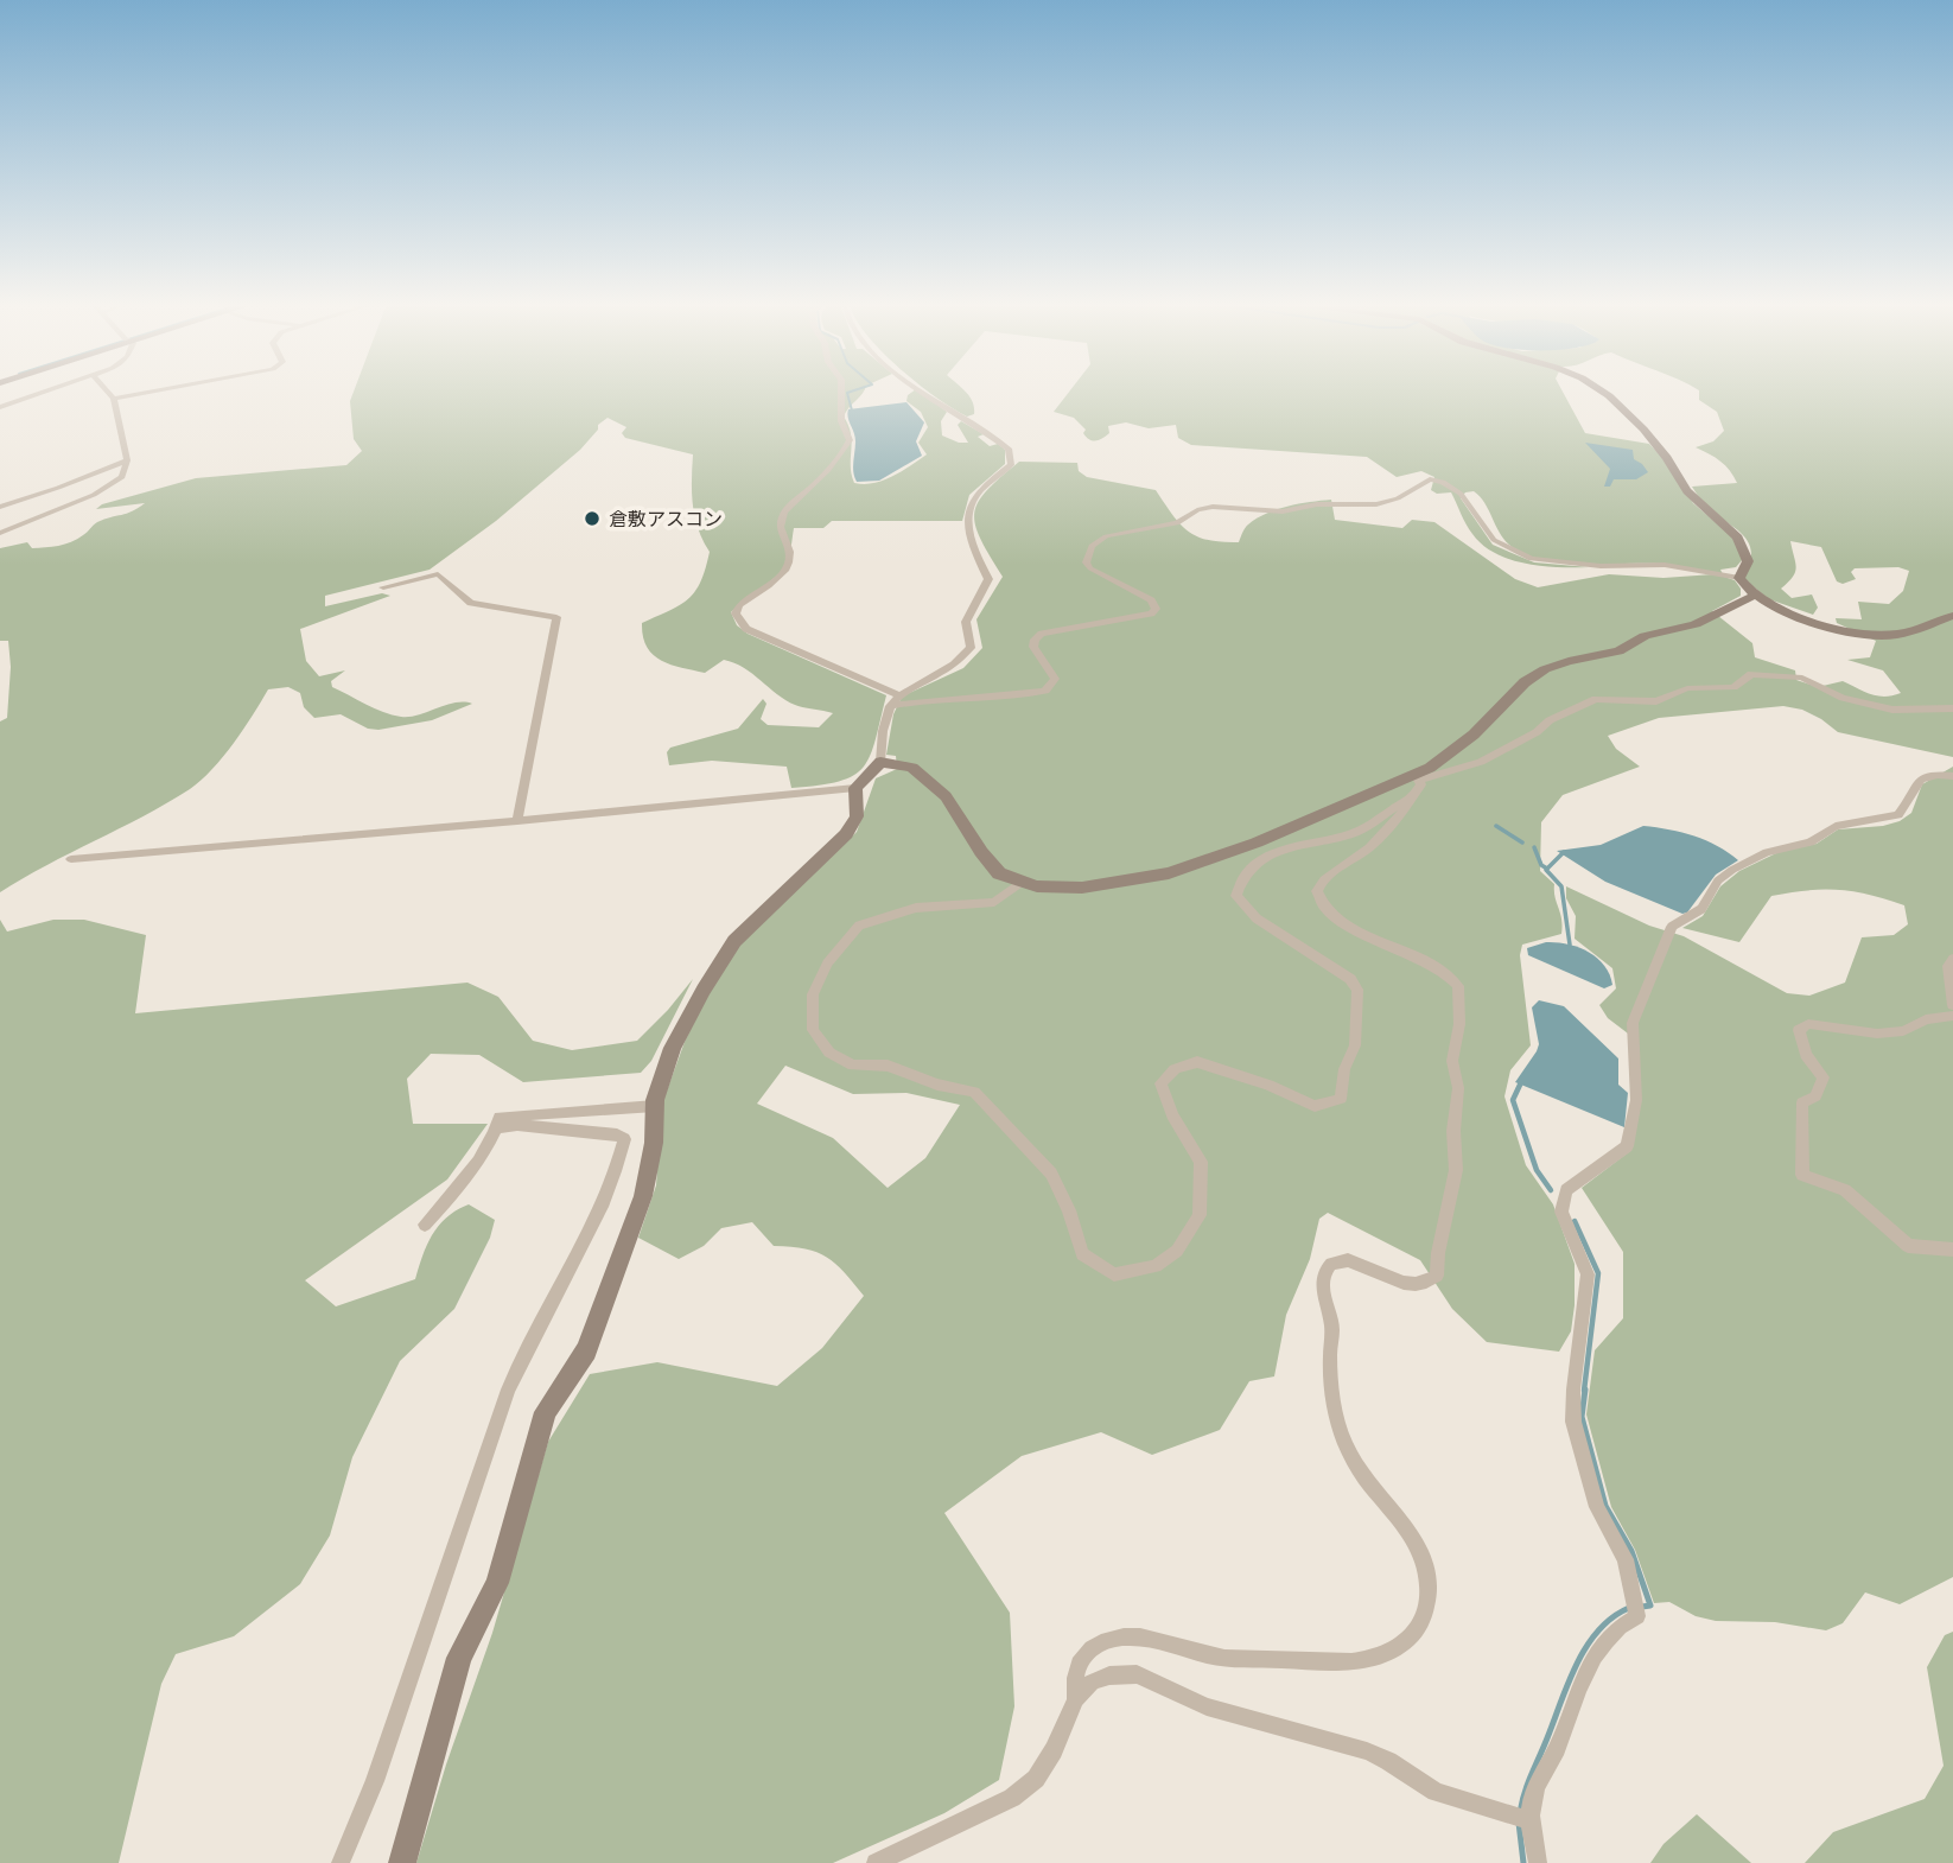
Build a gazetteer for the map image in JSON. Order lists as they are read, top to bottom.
{
  "places": ["倉敷アスコン"]
}
